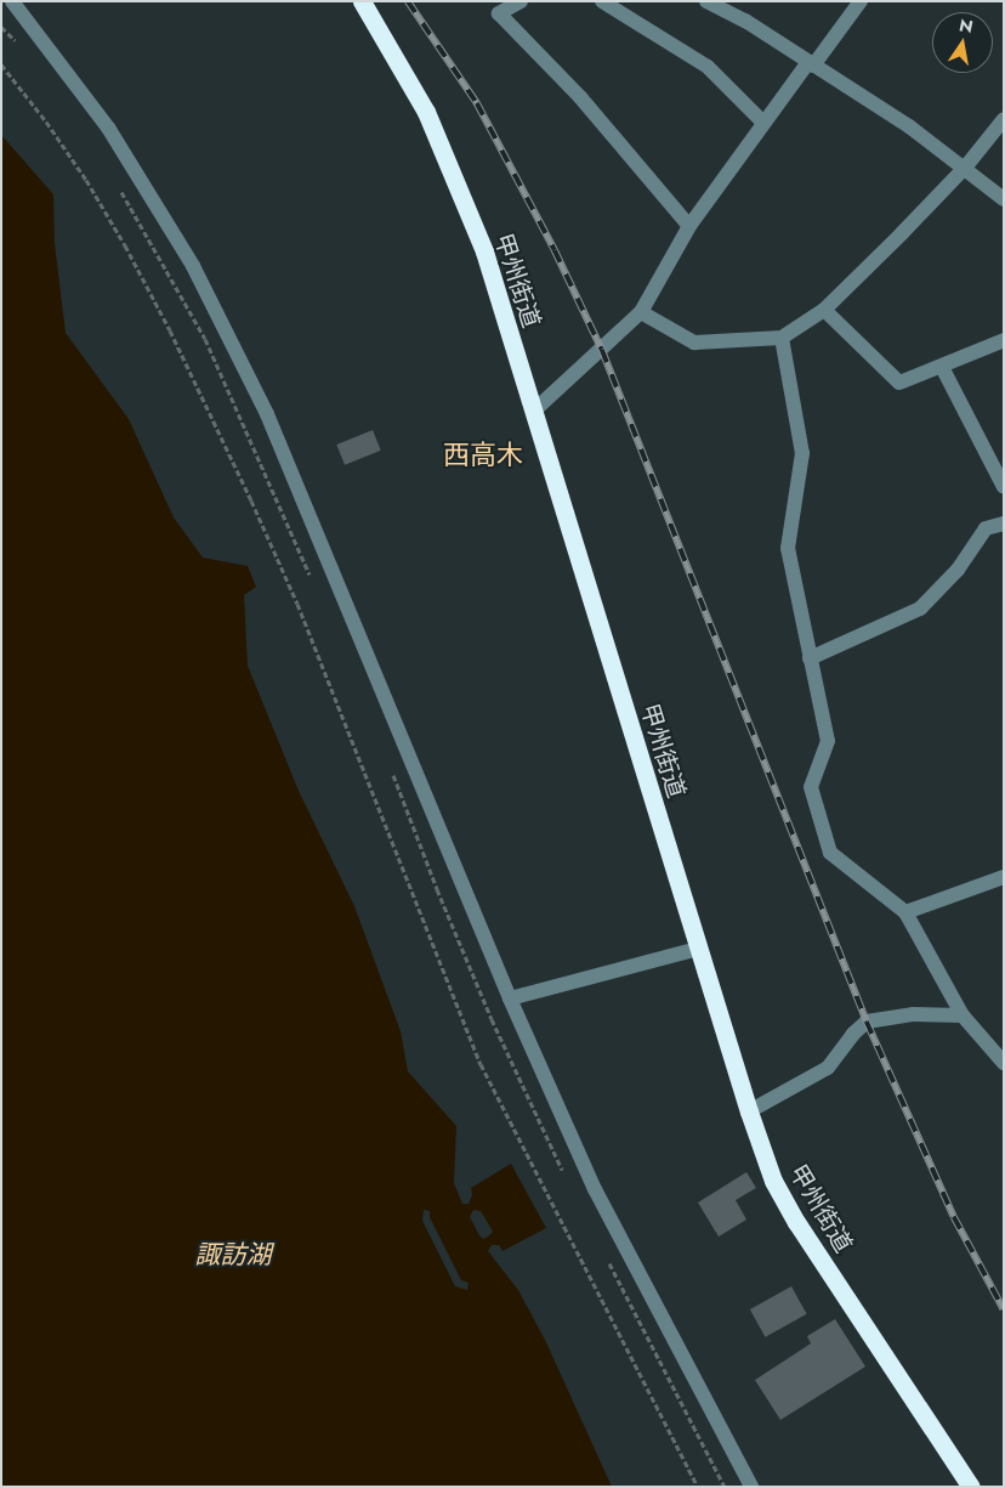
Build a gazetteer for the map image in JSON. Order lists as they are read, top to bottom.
{
  "streets": {
    "highway": ["甲州街道"]
  },
  "districts": ["西高木"],
  "water": ["諏訪湖"],
  "north": "top"
}
